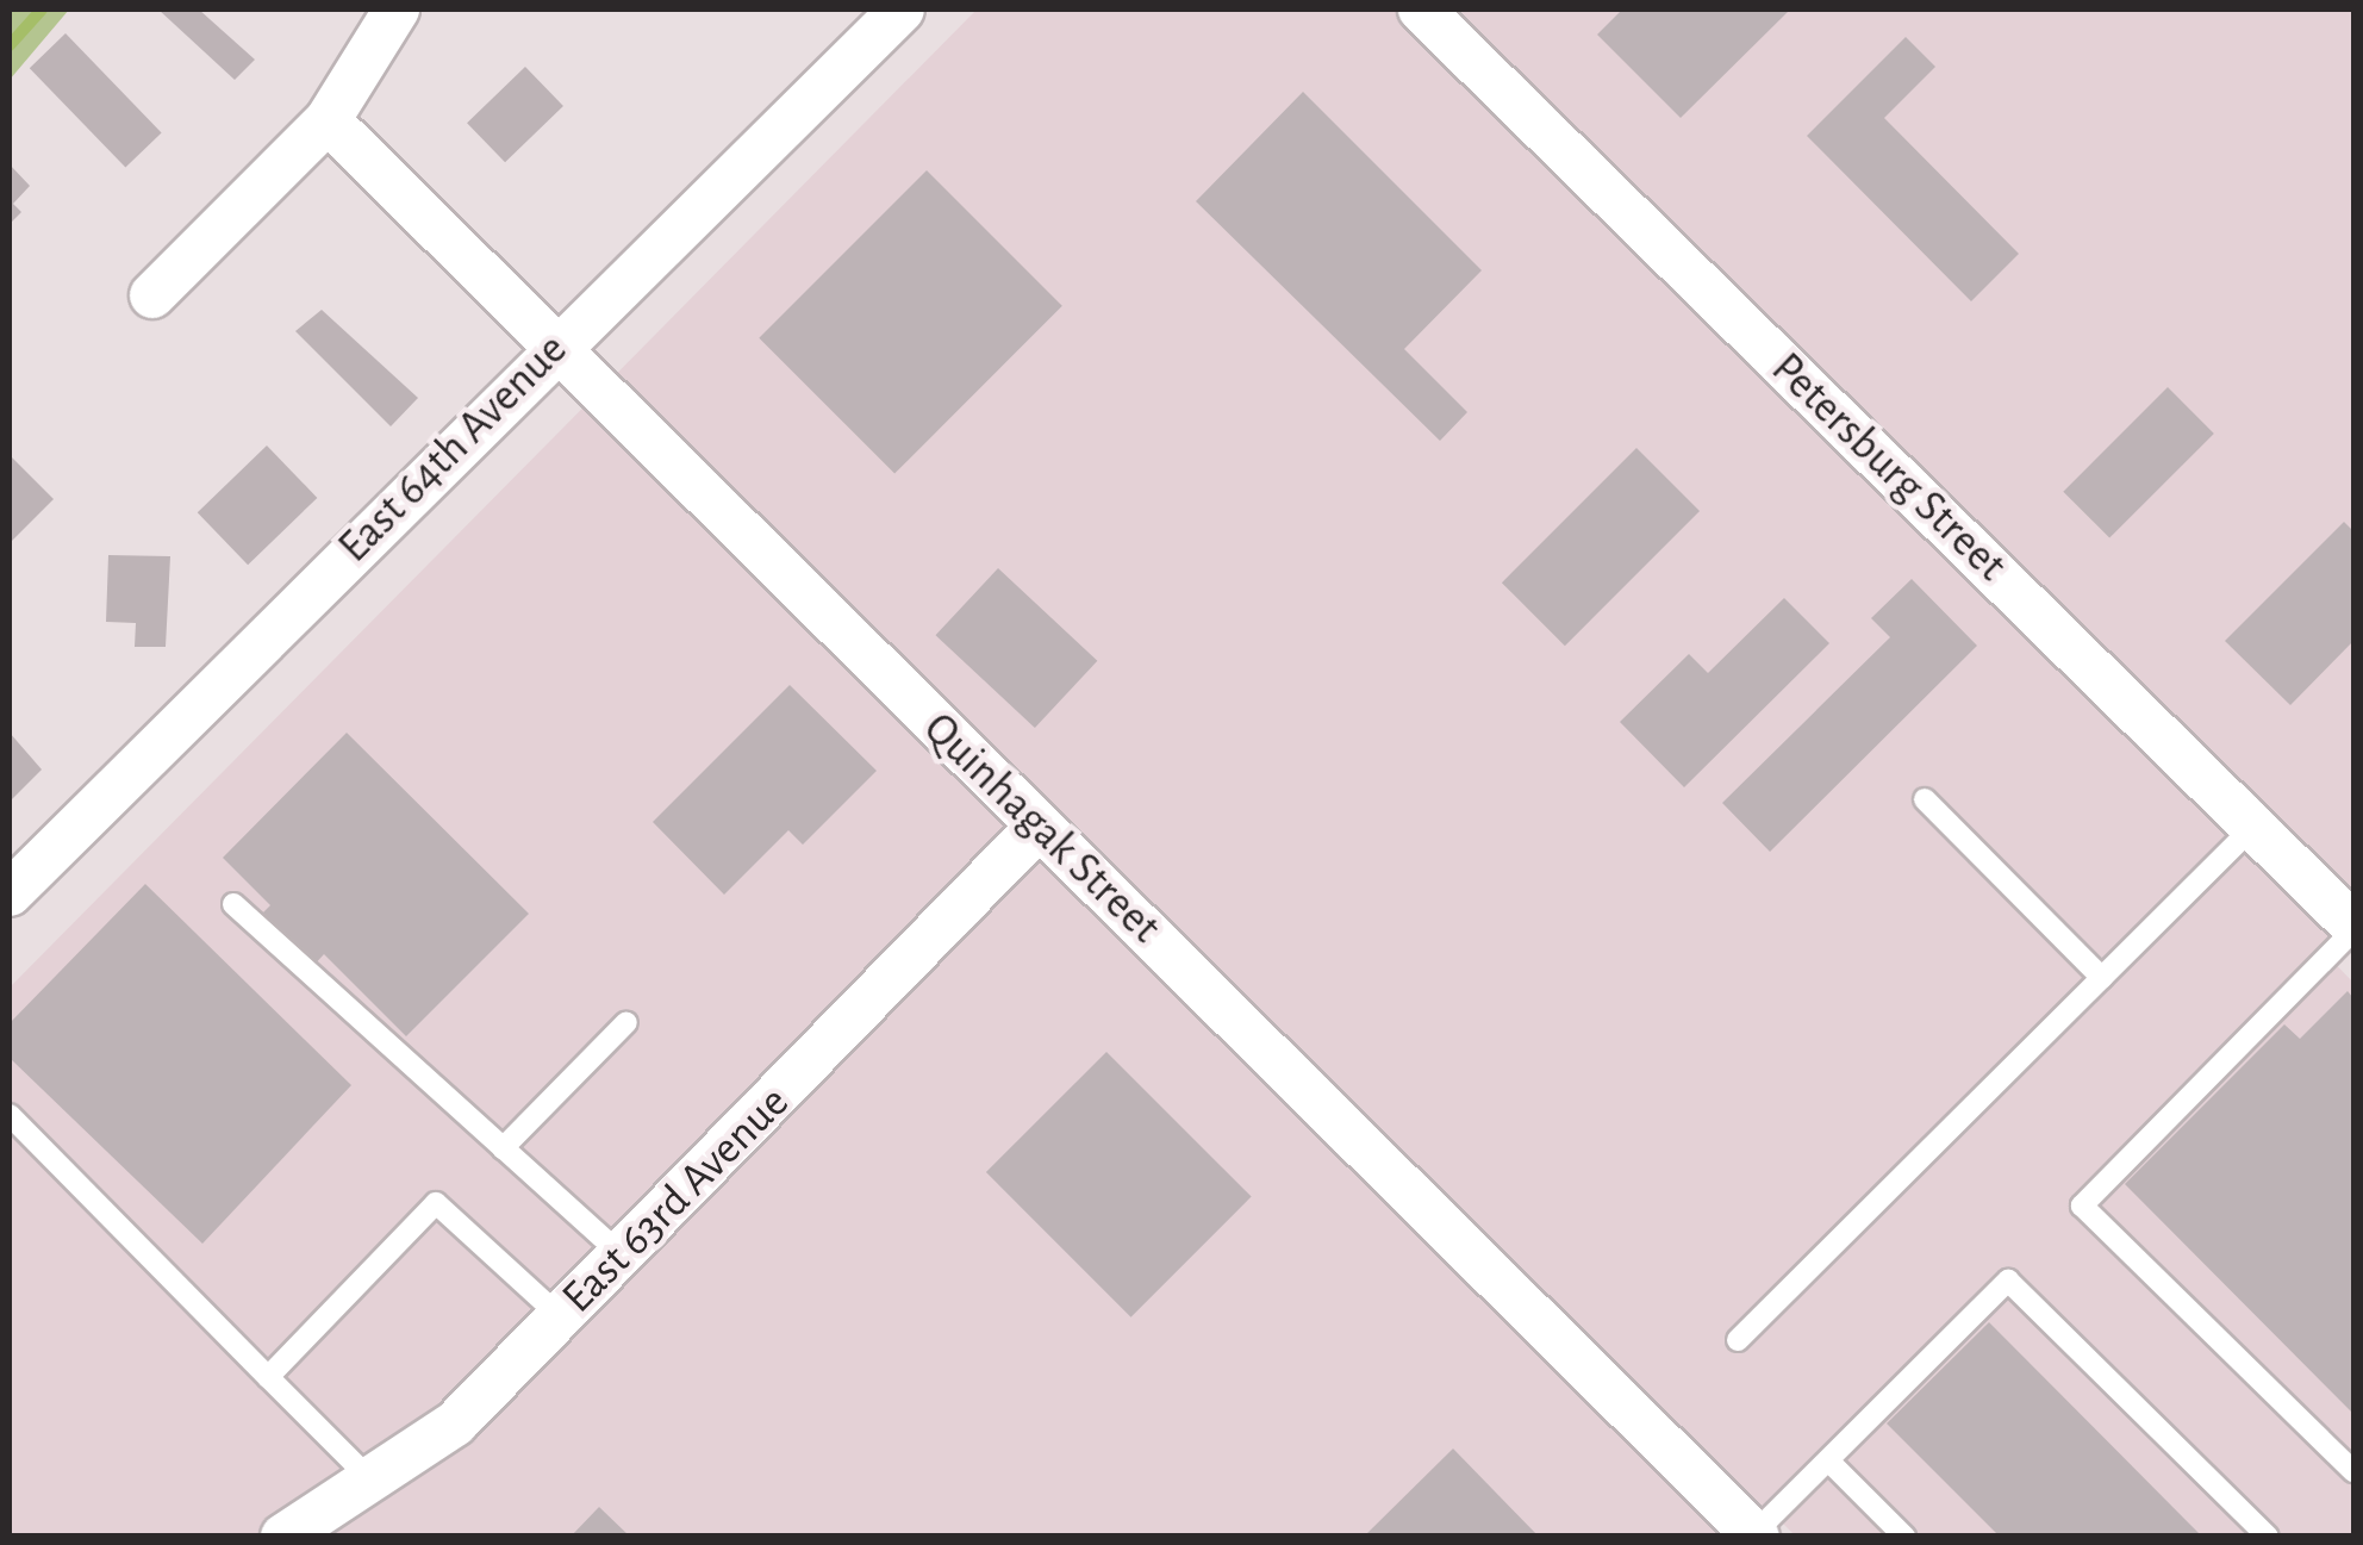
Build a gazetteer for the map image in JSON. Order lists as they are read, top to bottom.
{
  "streets": {
    "street": [
      "East 64th Avenue",
      "Petersburg Street",
      "Quinhagak Street",
      "East 63rd Avenue"
    ]
  },
  "crossings": [
    ["East 64th Avenue", "Quinhagak Street"],
    ["Quinhagak Street", "East 63rd Avenue"]
  ]
}
